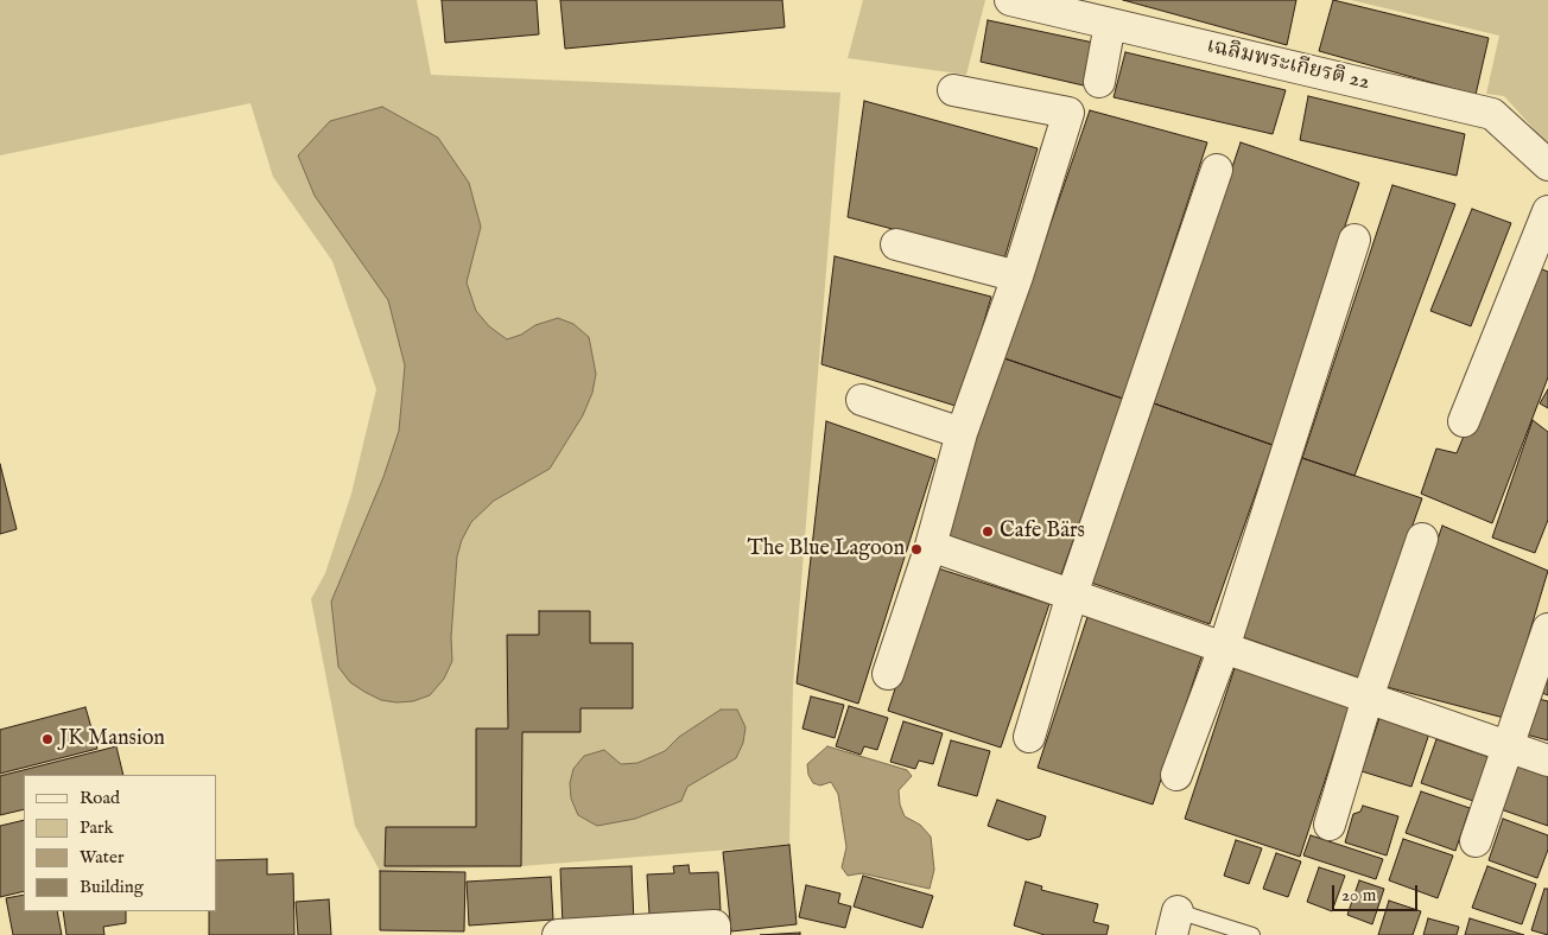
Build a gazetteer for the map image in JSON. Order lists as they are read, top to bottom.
{
  "streets": {
    "street": ["เฉลิมพระเกียรติ 22"]
  },
  "places": ["Cafe Bärs", "The Blue Lagoon", "JK Mansion"],
  "legend": [
    "Road",
    "Park",
    "Water",
    "Building"
  ],
  "scale_bar": "20 m"
}
